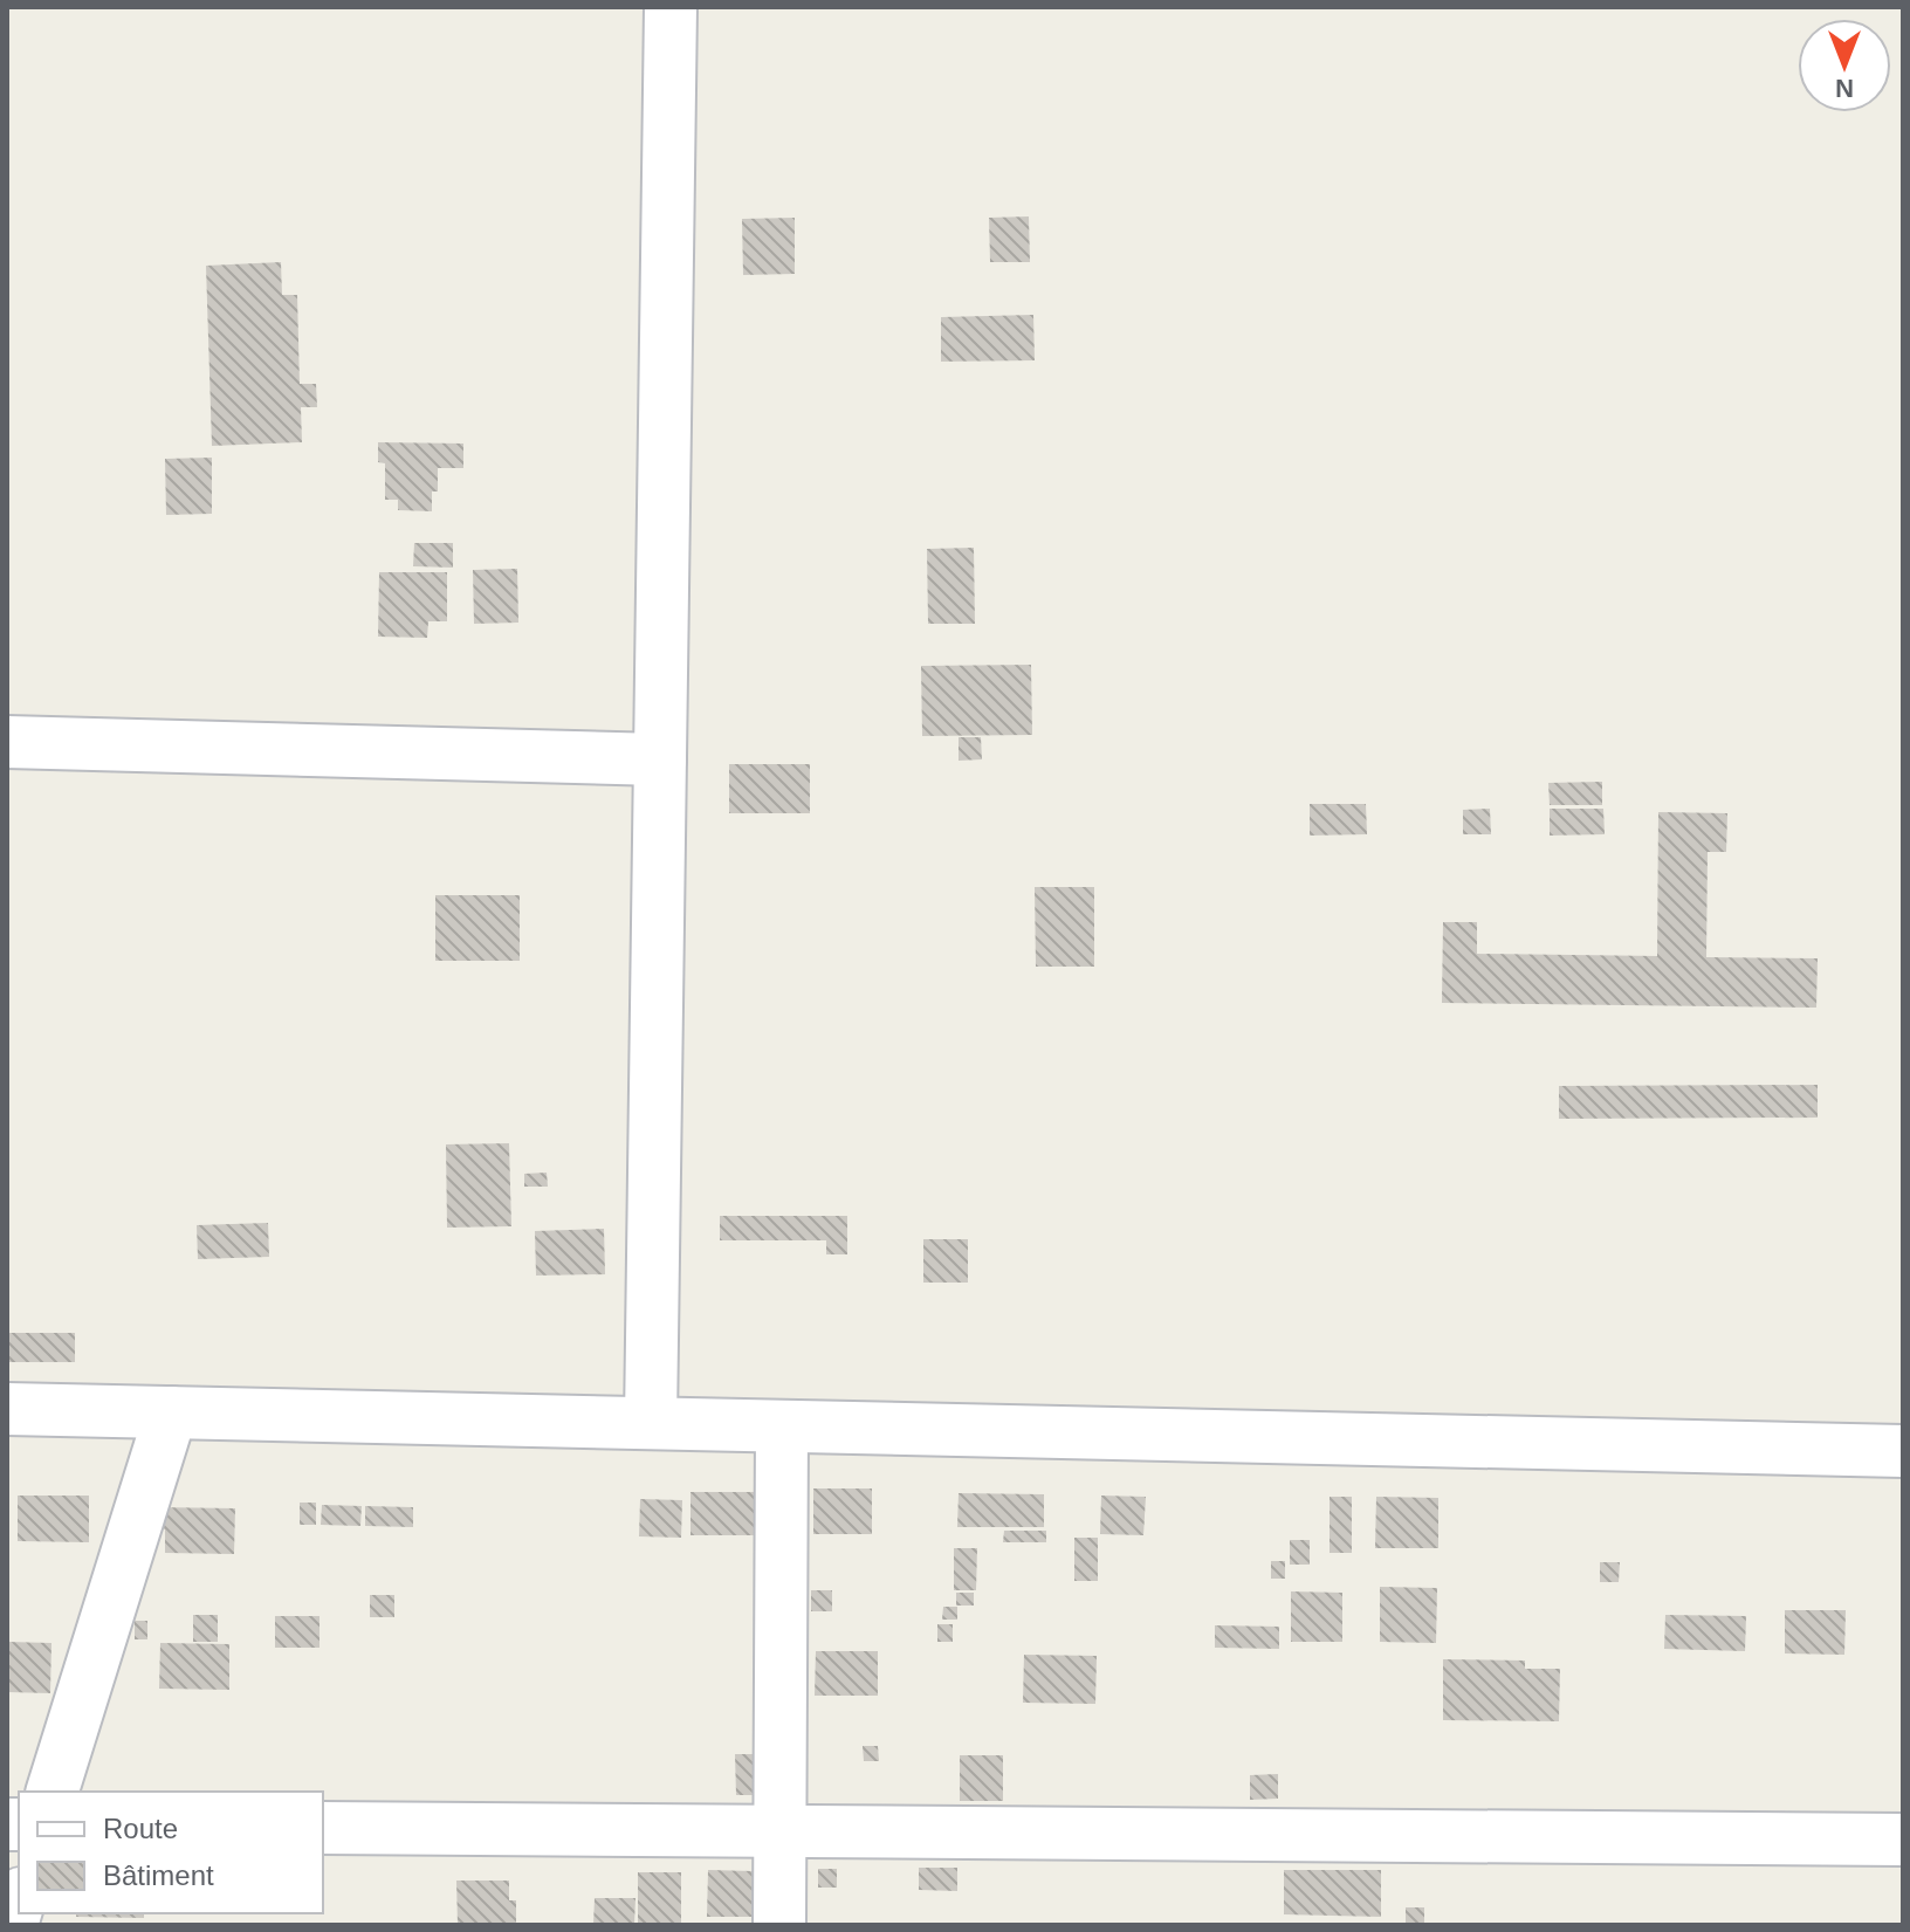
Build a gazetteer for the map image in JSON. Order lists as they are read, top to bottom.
{
  "legend": ["Route", "Bâtiment"],
  "north": "bottom"
}
